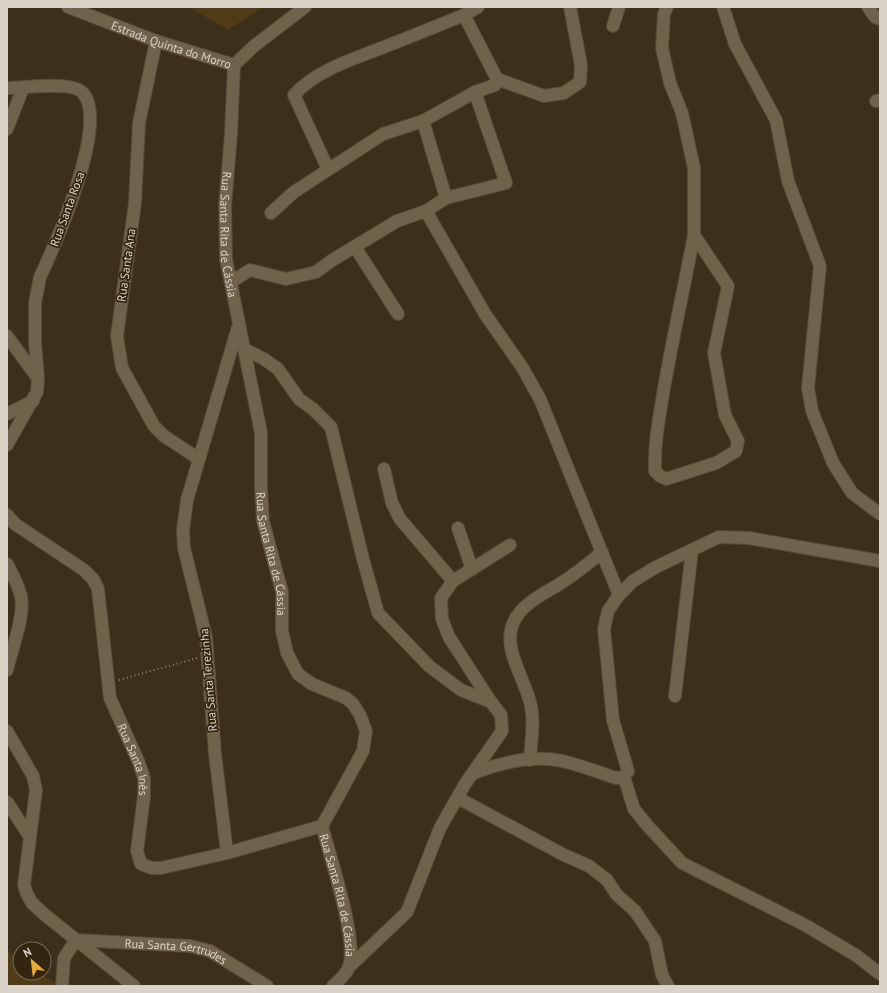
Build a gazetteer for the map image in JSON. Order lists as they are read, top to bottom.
{
  "streets": {
    "street": [
      "Estrada Quinta do Morro",
      "Rua Santa Rosa",
      "Rua Santa Rita de Cássia",
      "Rua Santa Ana",
      "Rua Santa Terezinha",
      "Rua Santa Inês",
      "Rua Santa Gertrudes"
    ]
  },
  "crossings": [
    ["Estrada Quinta do Morro", "Rua Santa Rita de Cássia"],
    ["Estrada Quinta do Morro", "Rua Santa Ana"],
    ["Rua Santa Rita de Cássia", "Rua Santa Terezinha"],
    ["Rua Santa Rita de Cássia", "Rua Santa Inês"],
    ["Rua Santa Ana", "Rua Santa Terezinha"],
    ["Rua Santa Terezinha", "Rua Santa Inês"]
  ],
  "north": "top left"
}
